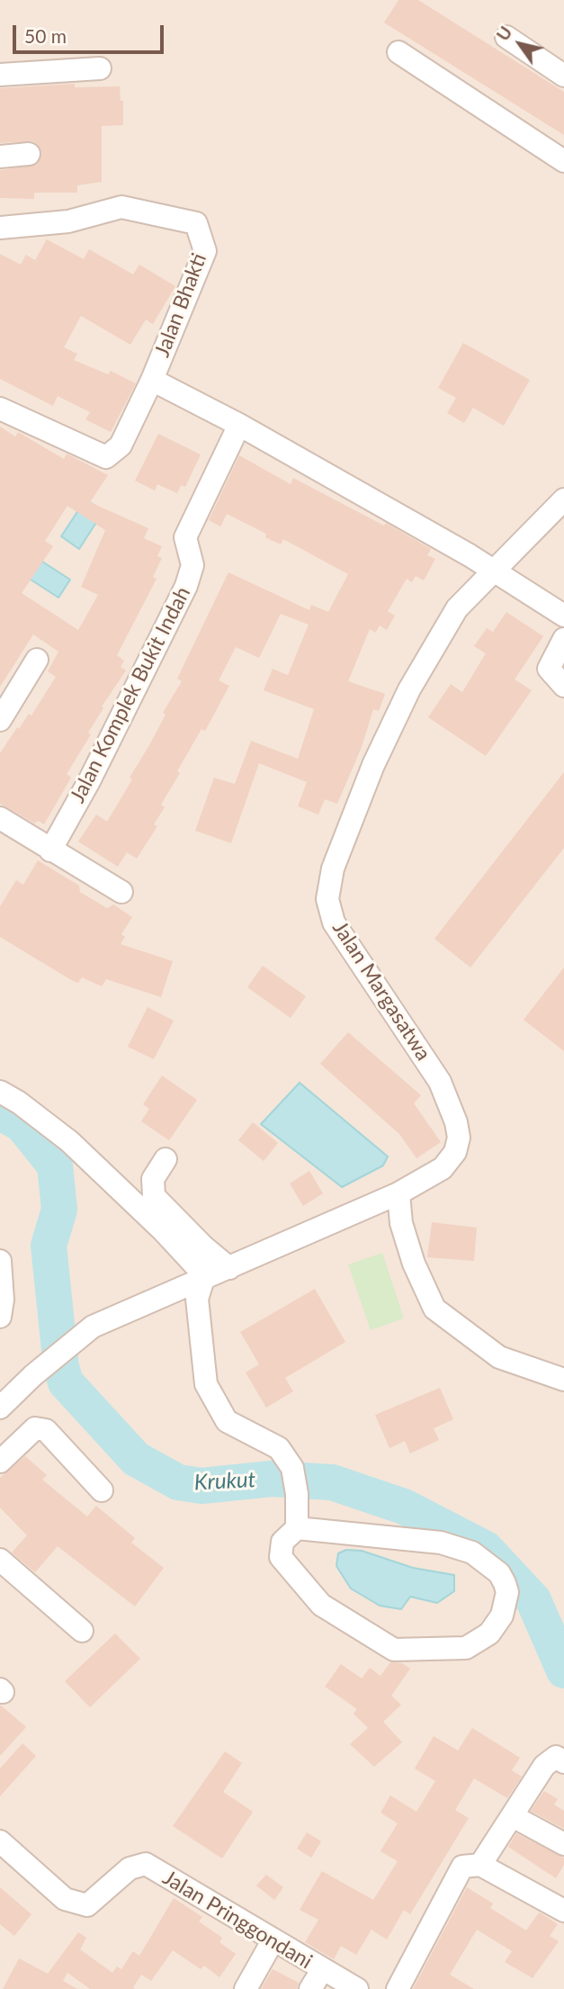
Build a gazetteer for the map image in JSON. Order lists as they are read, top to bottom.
{
  "streets": {
    "street": [
      "Jalan Bhakti",
      "Jalan Komplek Bukit Indah",
      "Jalan Margasatwa",
      "Jalan Pringgondani"
    ]
  },
  "water": ["Krukut"],
  "scale_bar": "50 m",
  "north": "top left"
}
